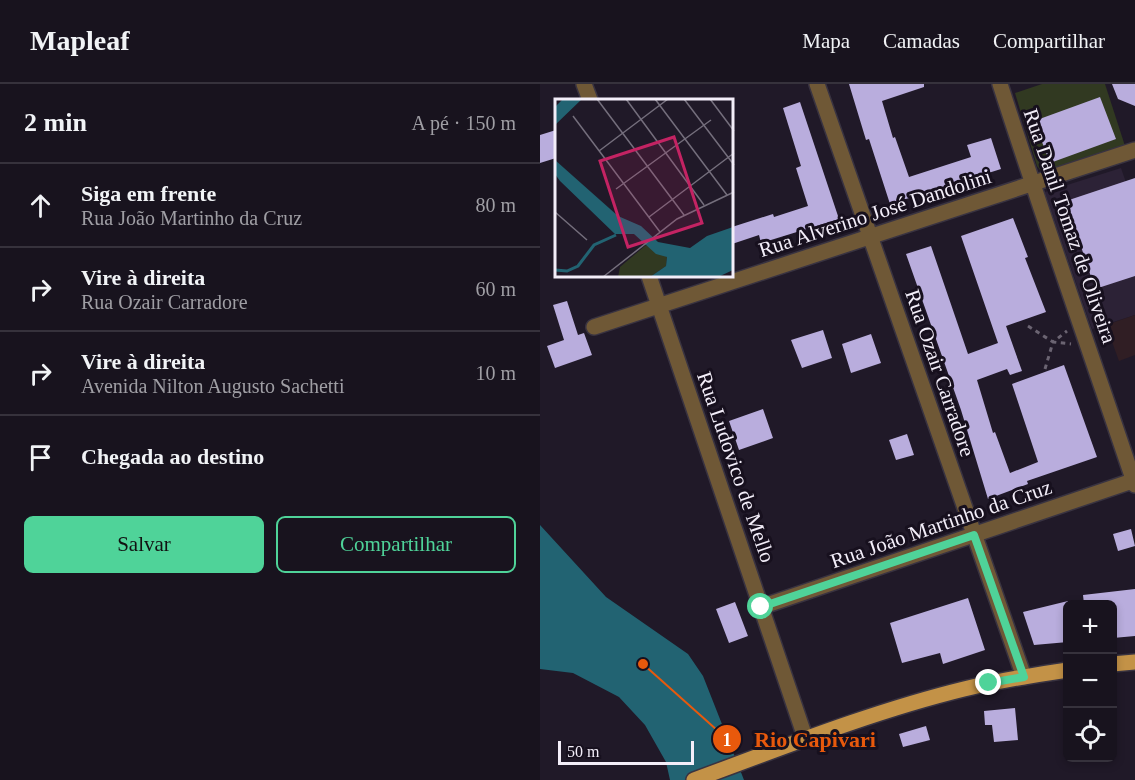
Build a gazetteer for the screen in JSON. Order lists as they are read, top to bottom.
{
  "streets": {
    "street": [
      "Rua Alverino José Dandolini",
      "Rua Danil Tomaz de Oliveira",
      "Rua Ozair Carradore",
      "Rua Ludovico de Mello",
      "Rua João Martinho da Cruz"
    ]
  },
  "crossings": [
    ["Rua Alverino José Dandolini", "Rua Danil Tomaz de Oliveira"],
    ["Rua Alverino José Dandolini", "Rua Ozair Carradore"],
    ["Rua Alverino José Dandolini", "Rua Ludovico de Mello"],
    ["Rua Danil Tomaz de Oliveira", "Rua João Martinho da Cruz"],
    ["Rua Ozair Carradore", "Rua João Martinho da Cruz"],
    ["Rua Ludovico de Mello", "Rua João Martinho da Cruz"]
  ],
  "places": ["Rio Capivari"],
  "scale_bar": "50 m",
  "page": {
    "header": "Mapleaf",
    "nav": ["Mapa", "Camadas", "Compartilhar"],
    "heading": ["2 min", "A pé · 150 m"],
    "list": [
      ["Siga em frente", "Rua João Martinho da Cruz", "80 m"],
      ["Vire à direita", "Rua Ozair Carradore", "60 m"],
      ["Vire à direita", "Avenida Nilton Augusto Sachetti", "10 m"],
      "Chegada ao destino"
    ],
    "buttons": ["Salvar", "Compartilhar"],
    "map_buttons": ["+", "−"],
    "scale": "50 m"
  }
}
